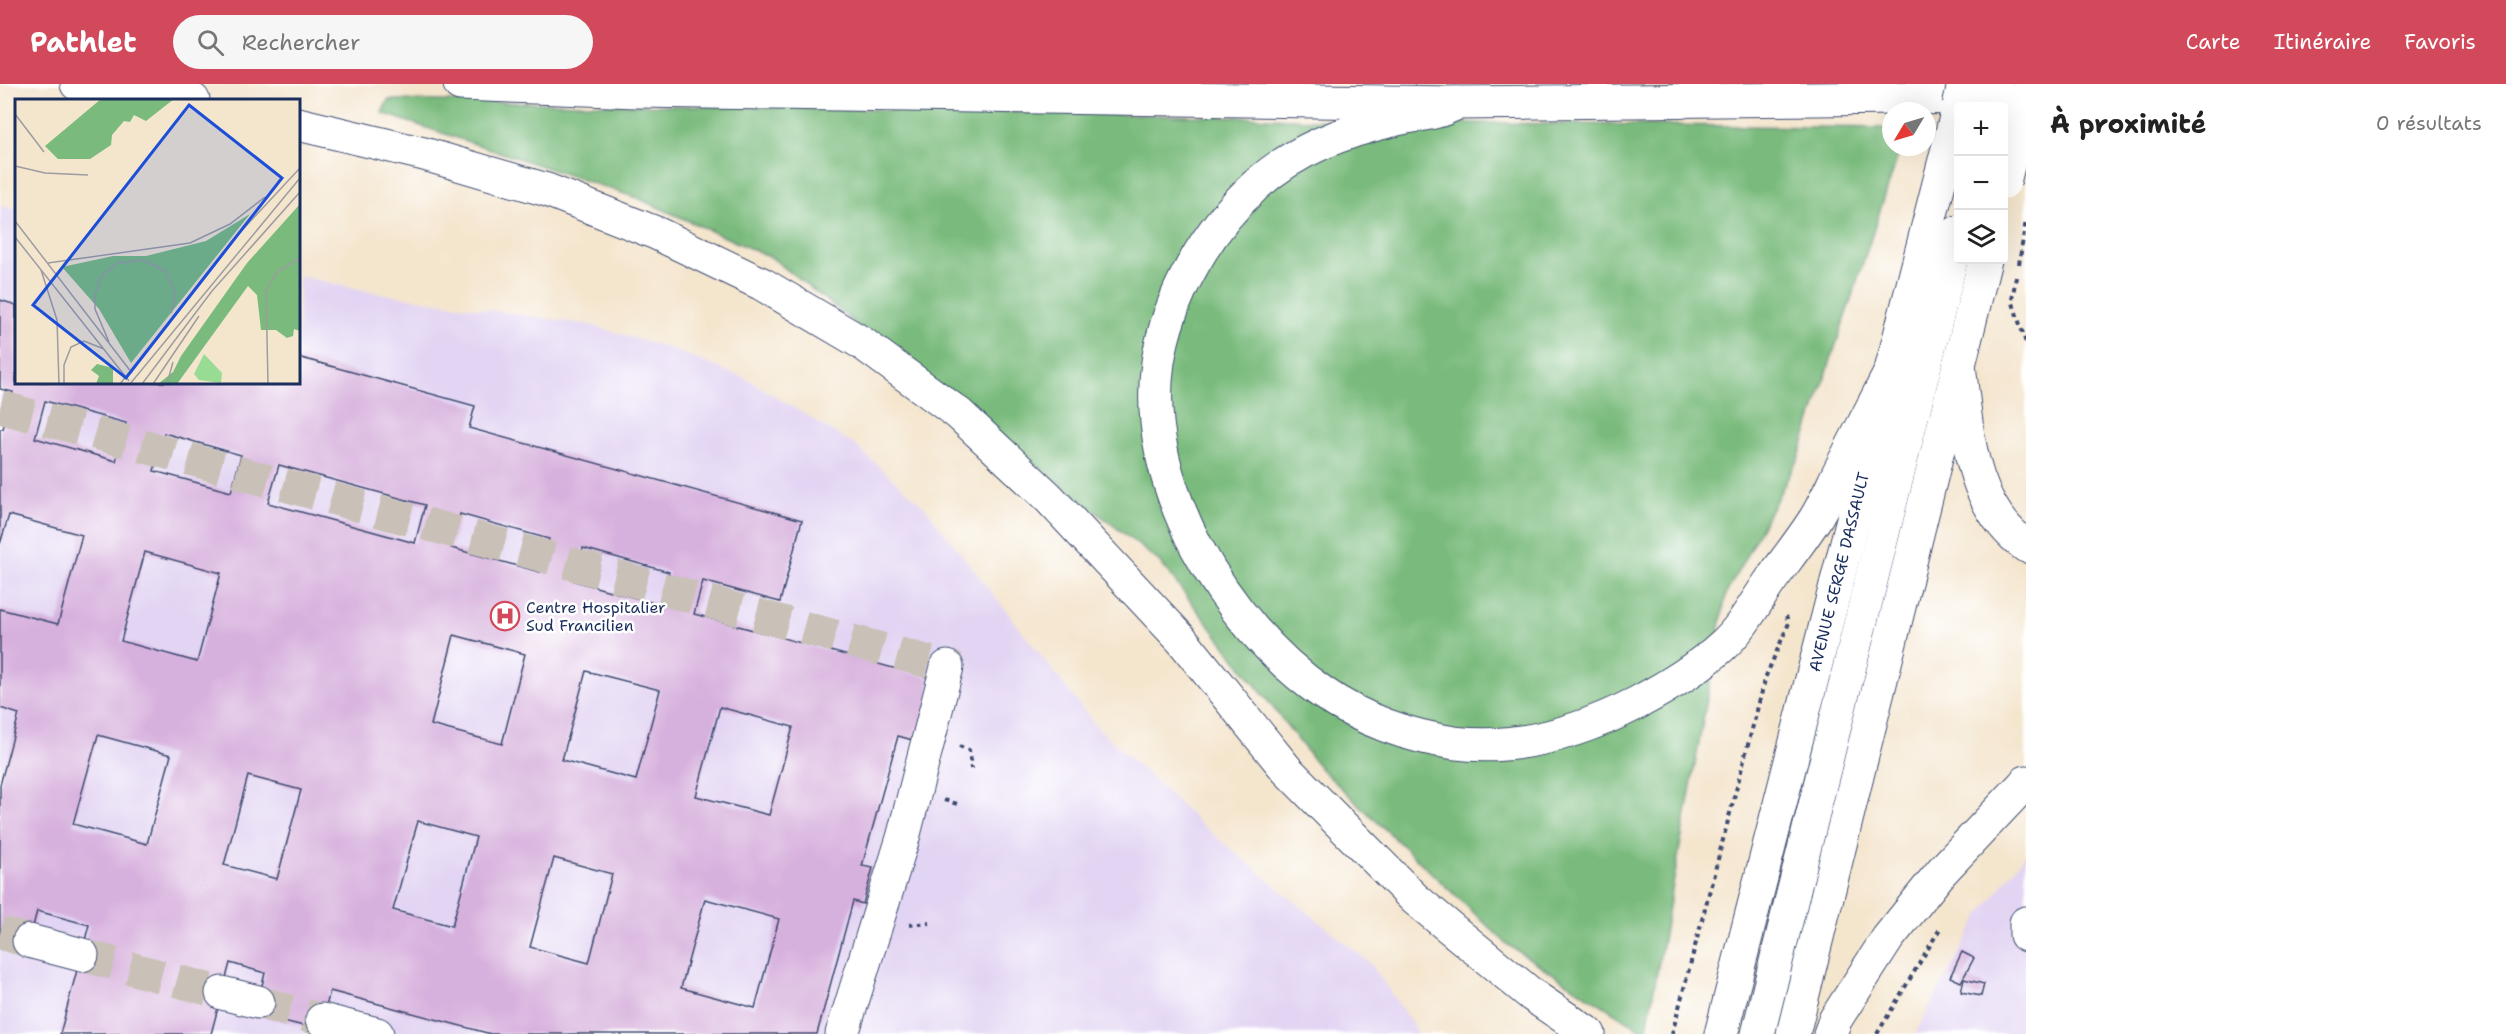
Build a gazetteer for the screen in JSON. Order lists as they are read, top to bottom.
{
  "streets": {
    "main road": ["AVENUE SERGE DASSAULT"]
  },
  "places": {
    "hospital": ["Centre Hospitalier Sud Francilien"]
  },
  "north": "bottom left",
  "page": {
    "header": "Pathlet",
    "search": "Rechercher",
    "nav": ["Carte", "Itinéraire", "Favoris"],
    "heading": ["À proximité", "0 résultats"],
    "map_buttons": ["+", "−"]
  }
}
